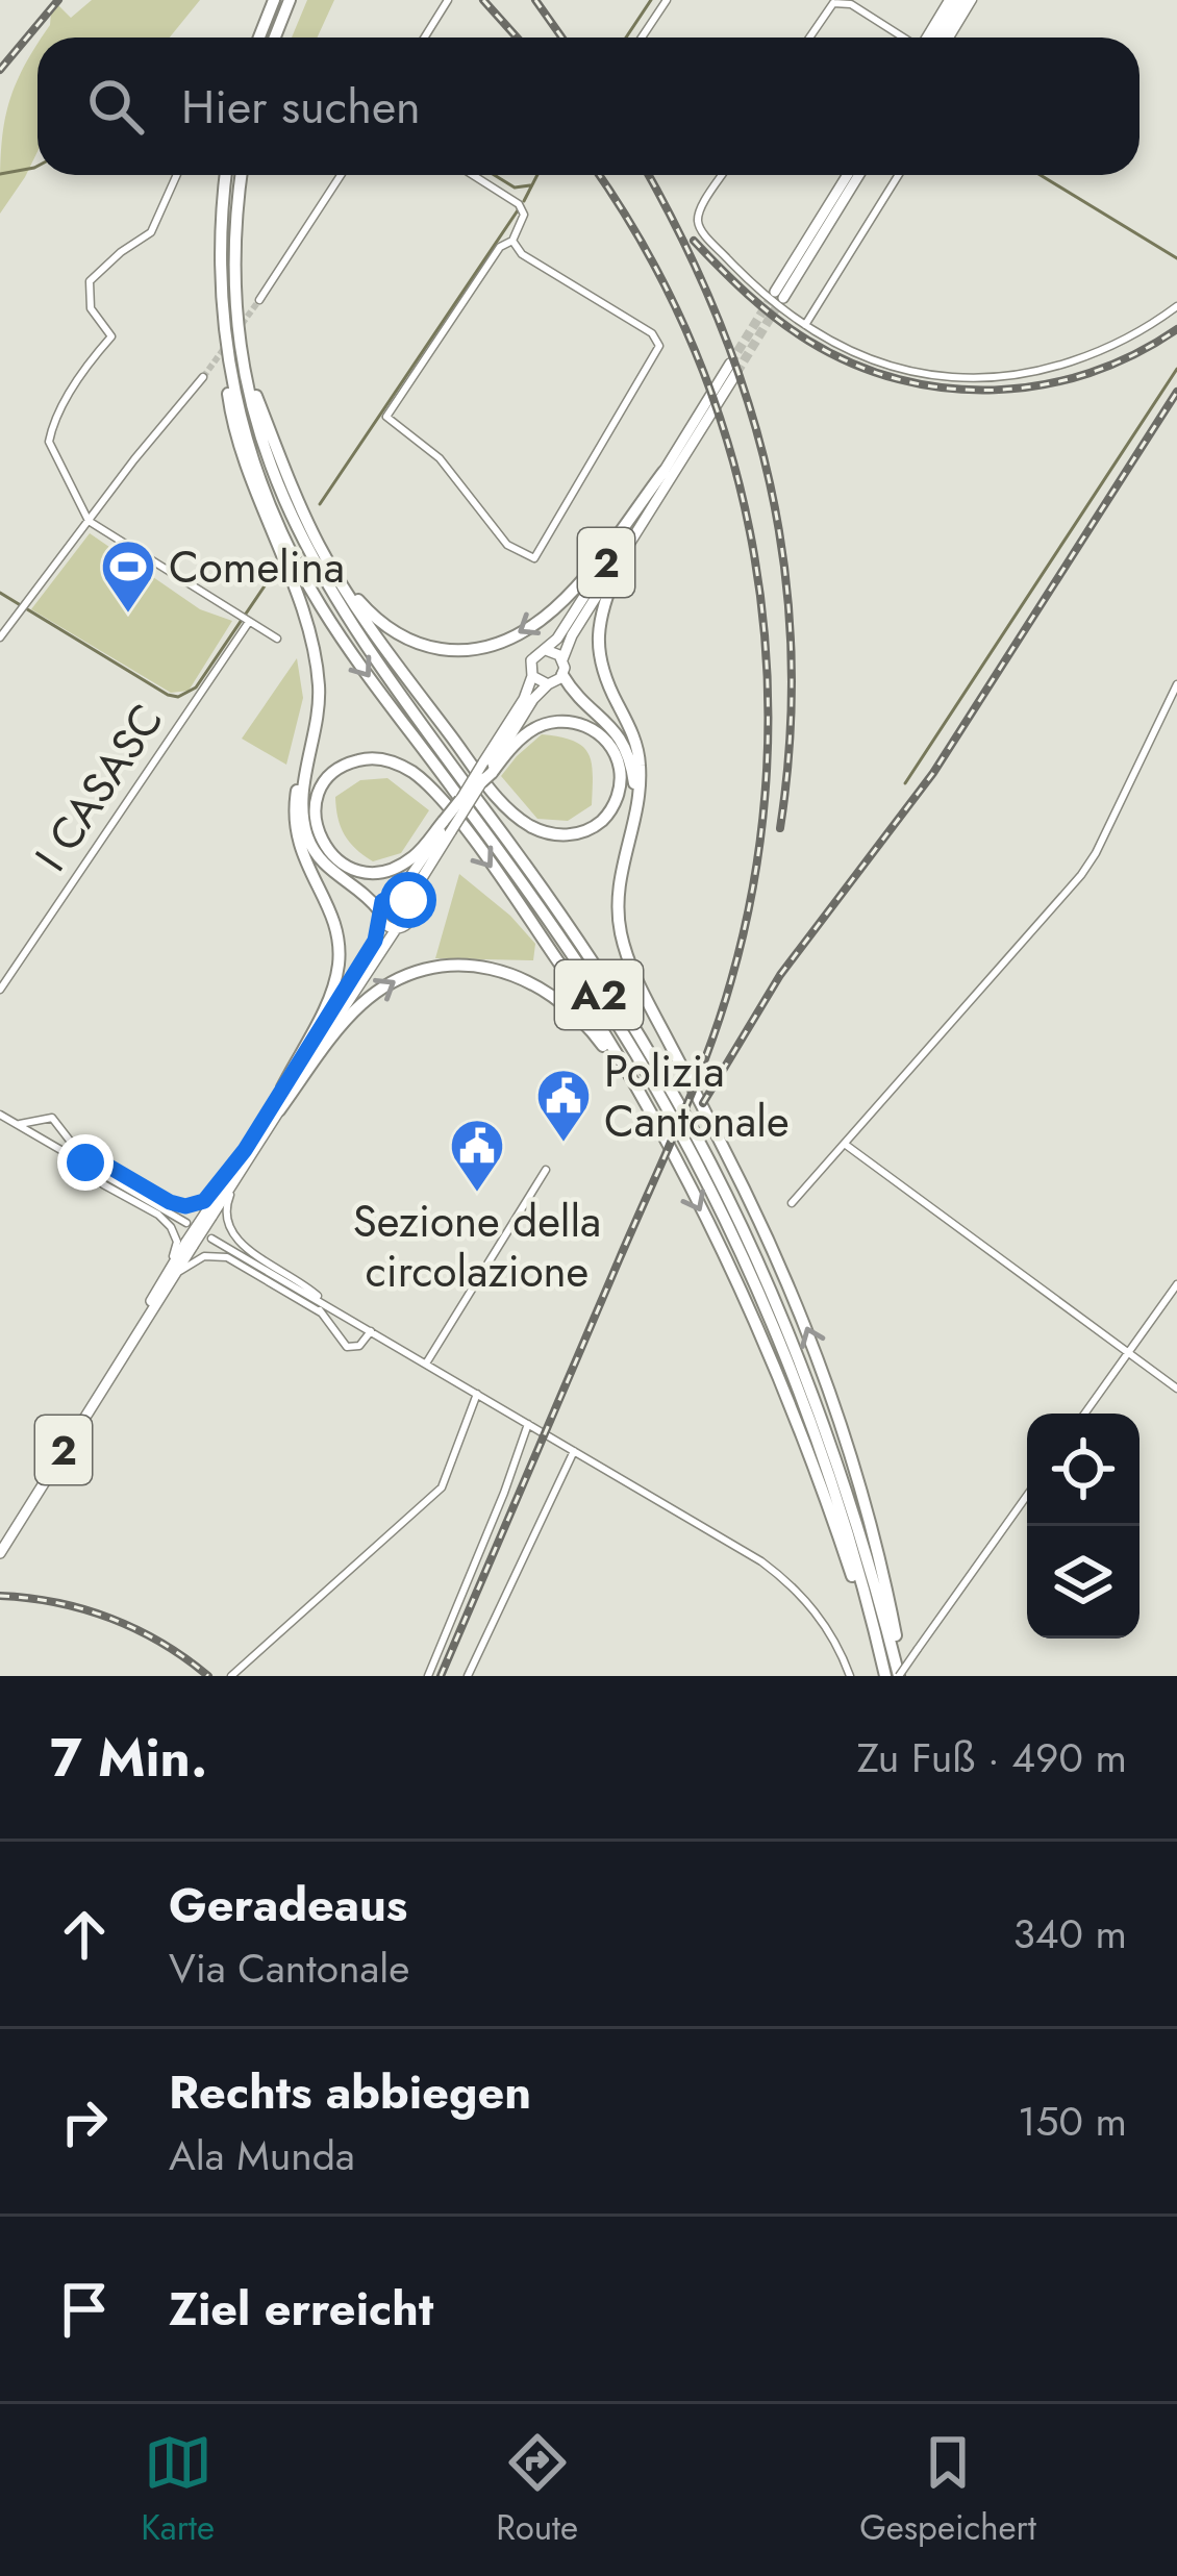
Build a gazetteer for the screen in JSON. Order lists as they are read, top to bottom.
{
  "streets": {
    "highway": ["A2"],
    "main road": ["2"],
    "street": ["I CASASC"]
  },
  "crossings": [
    ["2", "A2"]
  ],
  "places": {
    "sports": ["Comelina"],
    "public building": ["Polizia Cantonale", "Sezione della circolazione"]
  },
  "page": {
    "search": "Hier suchen",
    "heading": ["7 Min.", "Zu Fuß · 490 m"],
    "list": [
      ["Geradeaus", "Via Cantonale", "340 m"],
      ["Rechts abbiegen", "Ala Munda", "150 m"],
      "Ziel erreicht"
    ],
    "nav": ["Karte", "Route", "Gespeichert"]
  }
}
